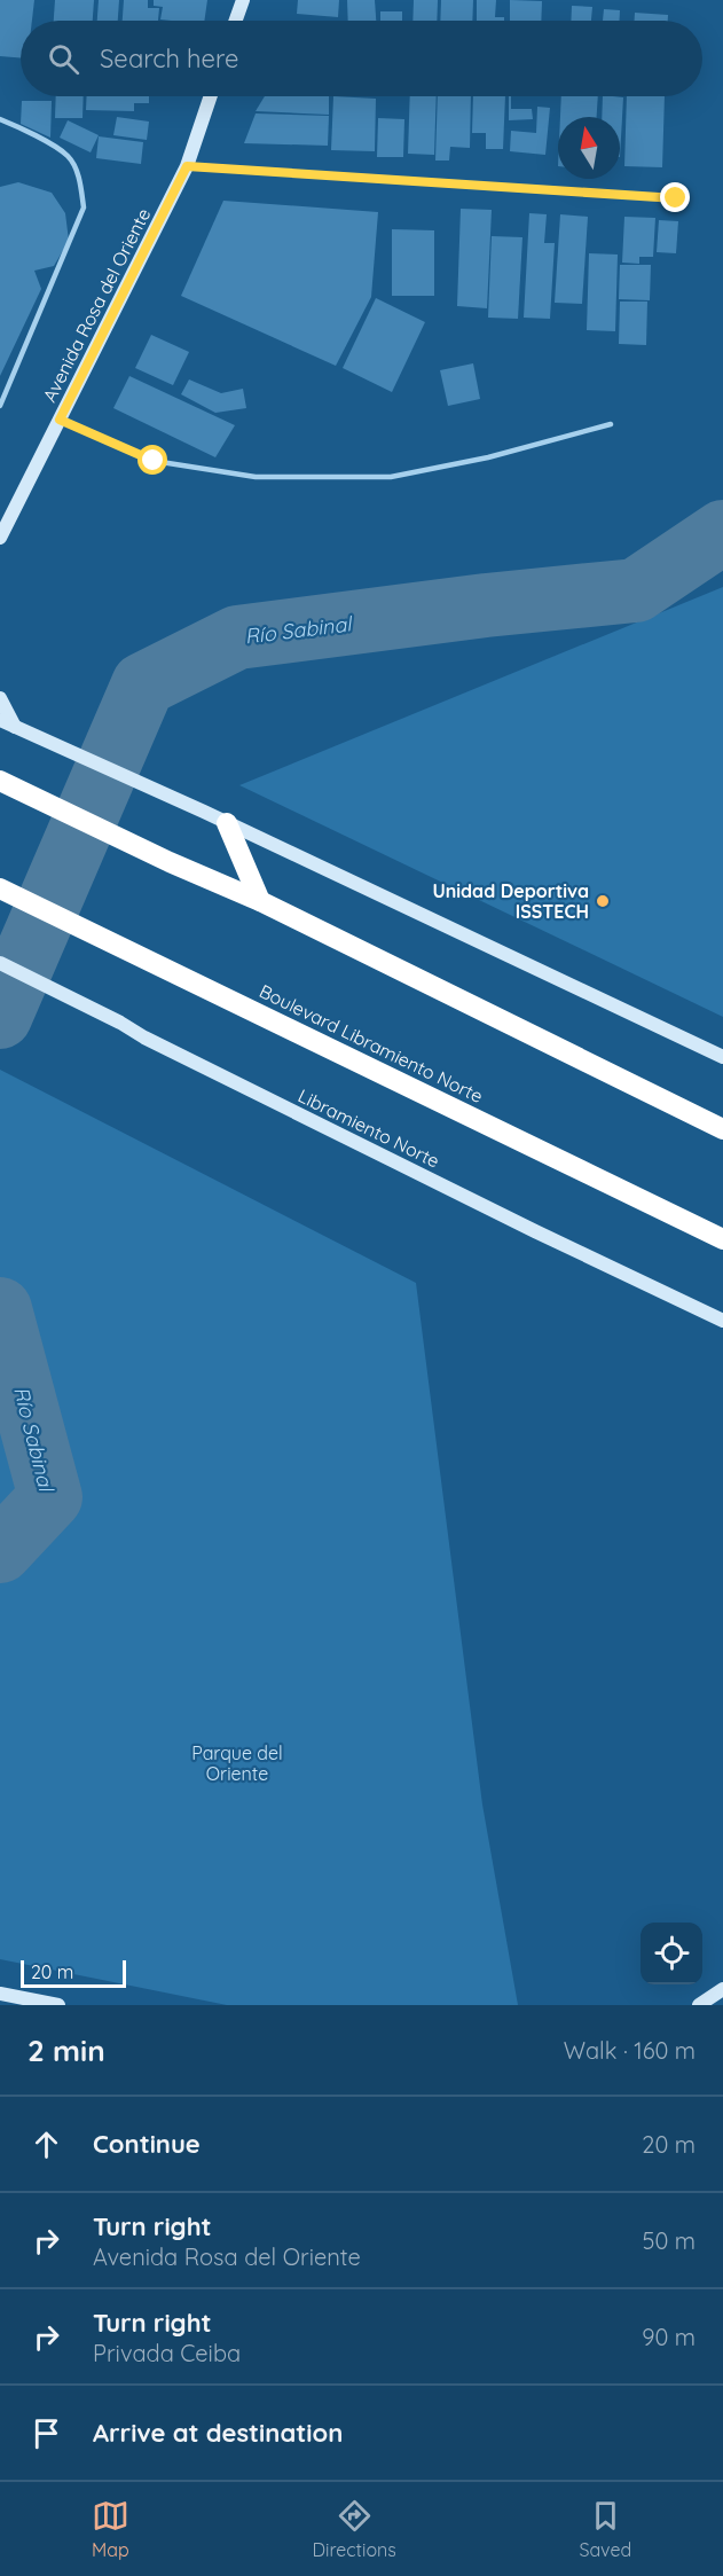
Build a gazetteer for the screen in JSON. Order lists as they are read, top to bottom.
{
  "streets": {
    "highway": ["Boulevard Libramiento Norte"],
    "street": ["Avenida Rosa del Oriente", "Libramiento Norte"]
  },
  "water": ["Río Sabinal"],
  "parks": ["Parque del Oriente"],
  "places": ["Unidad Deportiva ISSTECH"],
  "scale_bar": "20 m",
  "north": "top",
  "page": {
    "search": "Search here",
    "scale": "20 m",
    "heading": ["2 min", "Walk · 160 m"],
    "list": [
      ["Continue", "20 m"],
      ["Turn right", "Avenida Rosa del Oriente", "50 m"],
      ["Turn right", "Privada Ceiba", "90 m"],
      "Arrive at destination"
    ],
    "nav": ["Map", "Directions", "Saved"]
  }
}
